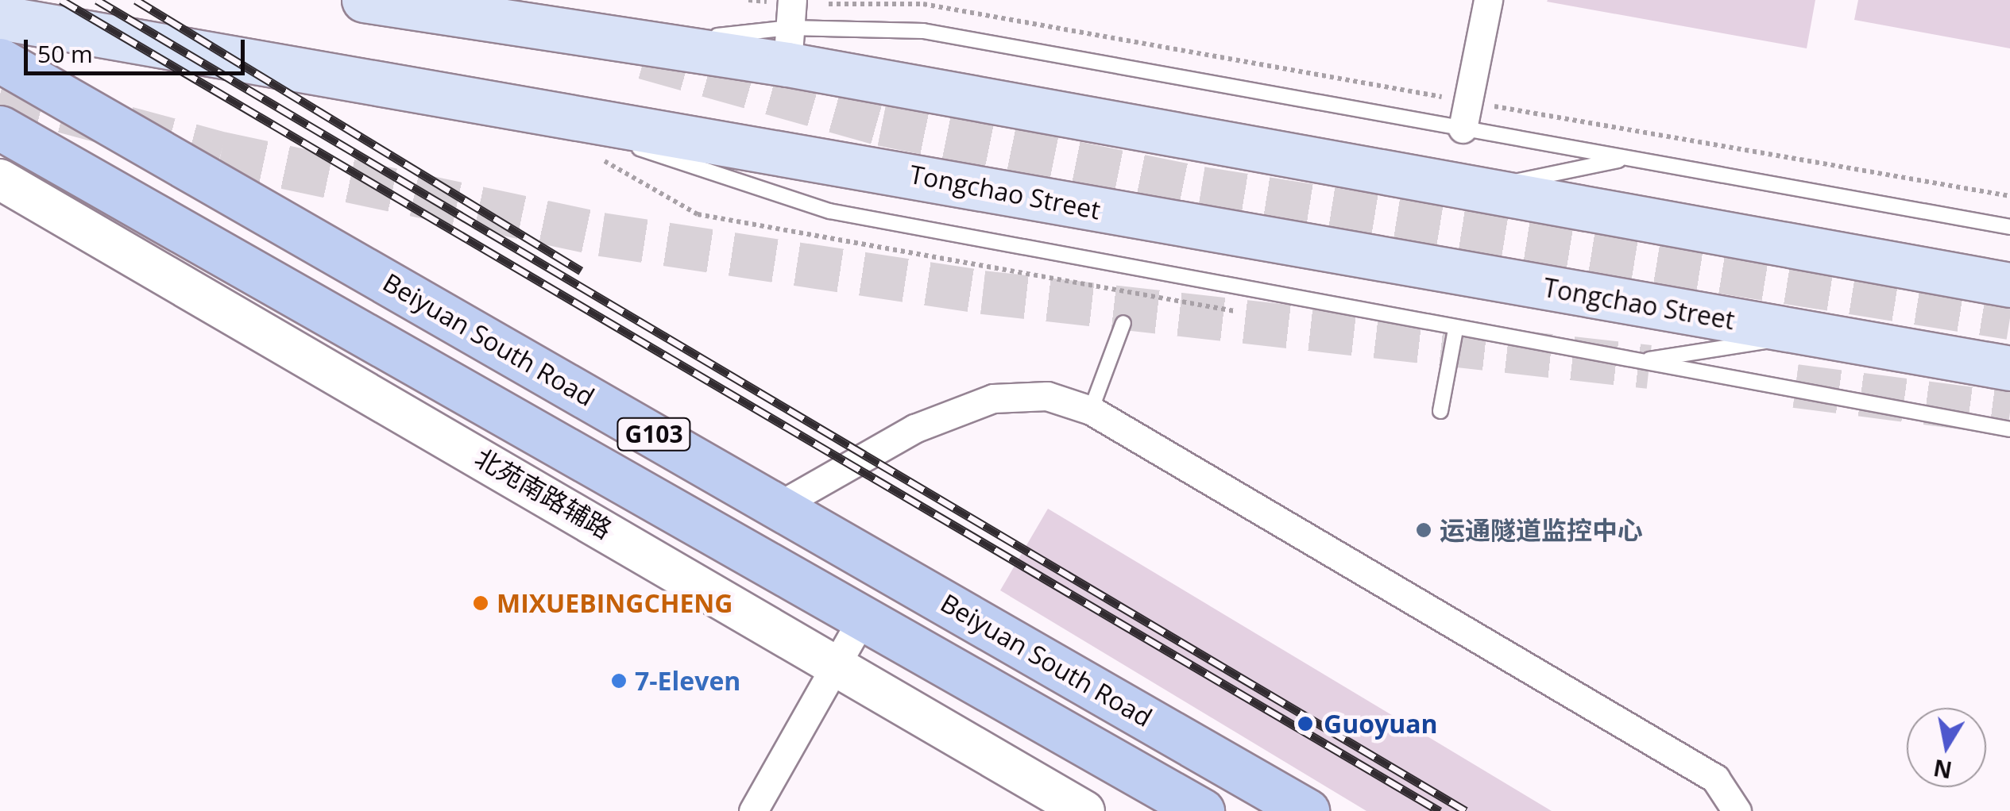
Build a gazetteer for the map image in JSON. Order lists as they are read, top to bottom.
{
  "streets": {
    "highway": ["Beiyuan South Road", "G103"],
    "main road": ["Tongchao Street"],
    "street": ["北苑南路辅路"]
  },
  "places": [
    "运通隧道监控中心",
    "MIXUEBINGCHENG",
    "7-Eleven",
    "Guoyuan"
  ],
  "scale_bar": "50 m",
  "north": "bottom"
}
